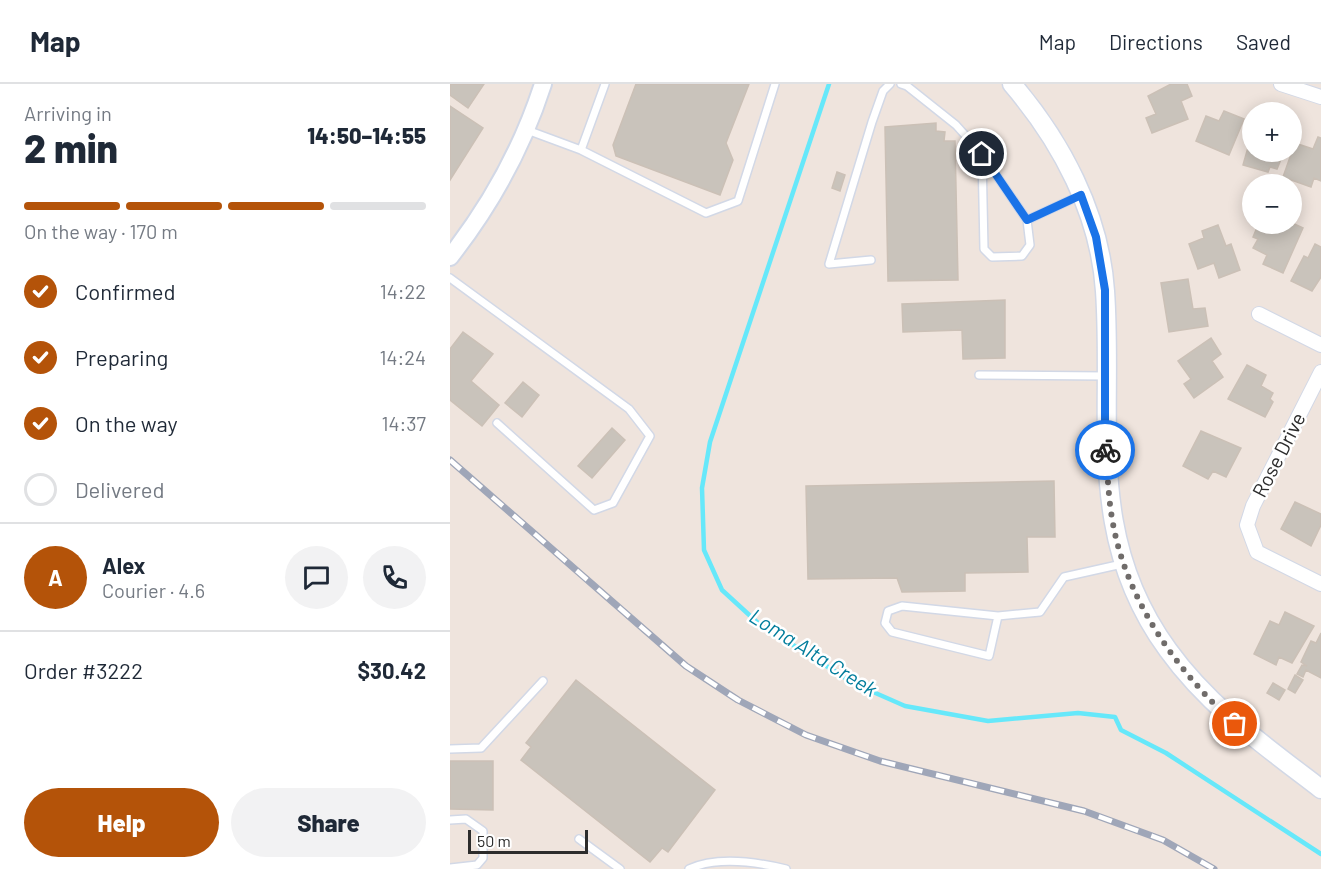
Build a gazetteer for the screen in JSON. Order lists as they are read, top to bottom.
{
  "streets": {
    "street": ["Rose Drive"]
  },
  "water": ["Loma Alta Creek"],
  "scale_bar": "50 m",
  "page": {
    "header": "Map",
    "nav": ["Map", "Directions", "Saved"],
    "heading": ["2 min", "Arriving in", "14:50–14:55"],
    "panel": [
      "Alex",
      "Courier · 4.6",
      "Order #3222",
      "$30.42"
    ],
    "map_buttons": ["+", "−"],
    "bar": "On the way · 170 m",
    "list": [
      ["Confirmed", "14:22"],
      ["Preparing", "14:24"],
      ["On the way", "14:37"],
      "Delivered"
    ],
    "round": "A",
    "buttons": ["Help", "Share"],
    "scale": "50 m"
  }
}
